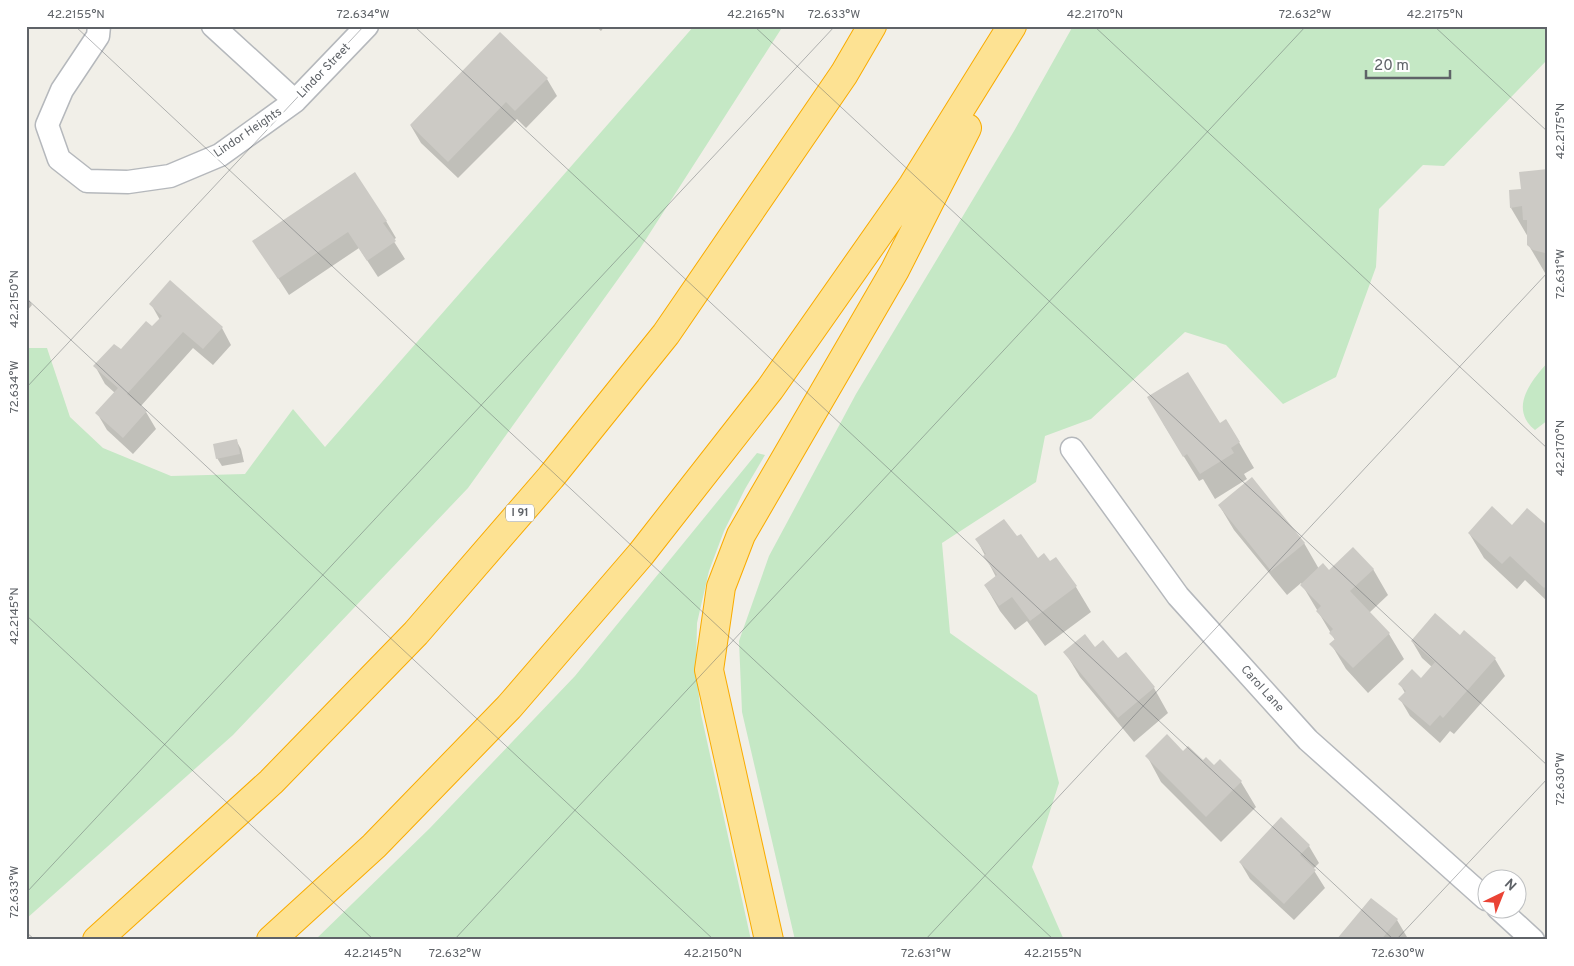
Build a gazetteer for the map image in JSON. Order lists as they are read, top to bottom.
{
  "streets": {
    "highway": ["I 91"],
    "street": ["Lindor Street", "Lindor Heights", "Carol Lane"]
  },
  "crossings": [
    ["Lindor Street", "Lindor Heights"]
  ],
  "scale_bar": "20 m",
  "north": "top right",
  "coordinates": [
    "42.2155°N",
    "72.634°W",
    "42.2165°N",
    "72.633°W",
    "42.2170°N",
    "72.632°W",
    "42.2175°N",
    "72.631°W",
    "42.2150°N",
    "42.2145°N",
    "72.630°W"
  ]
}
